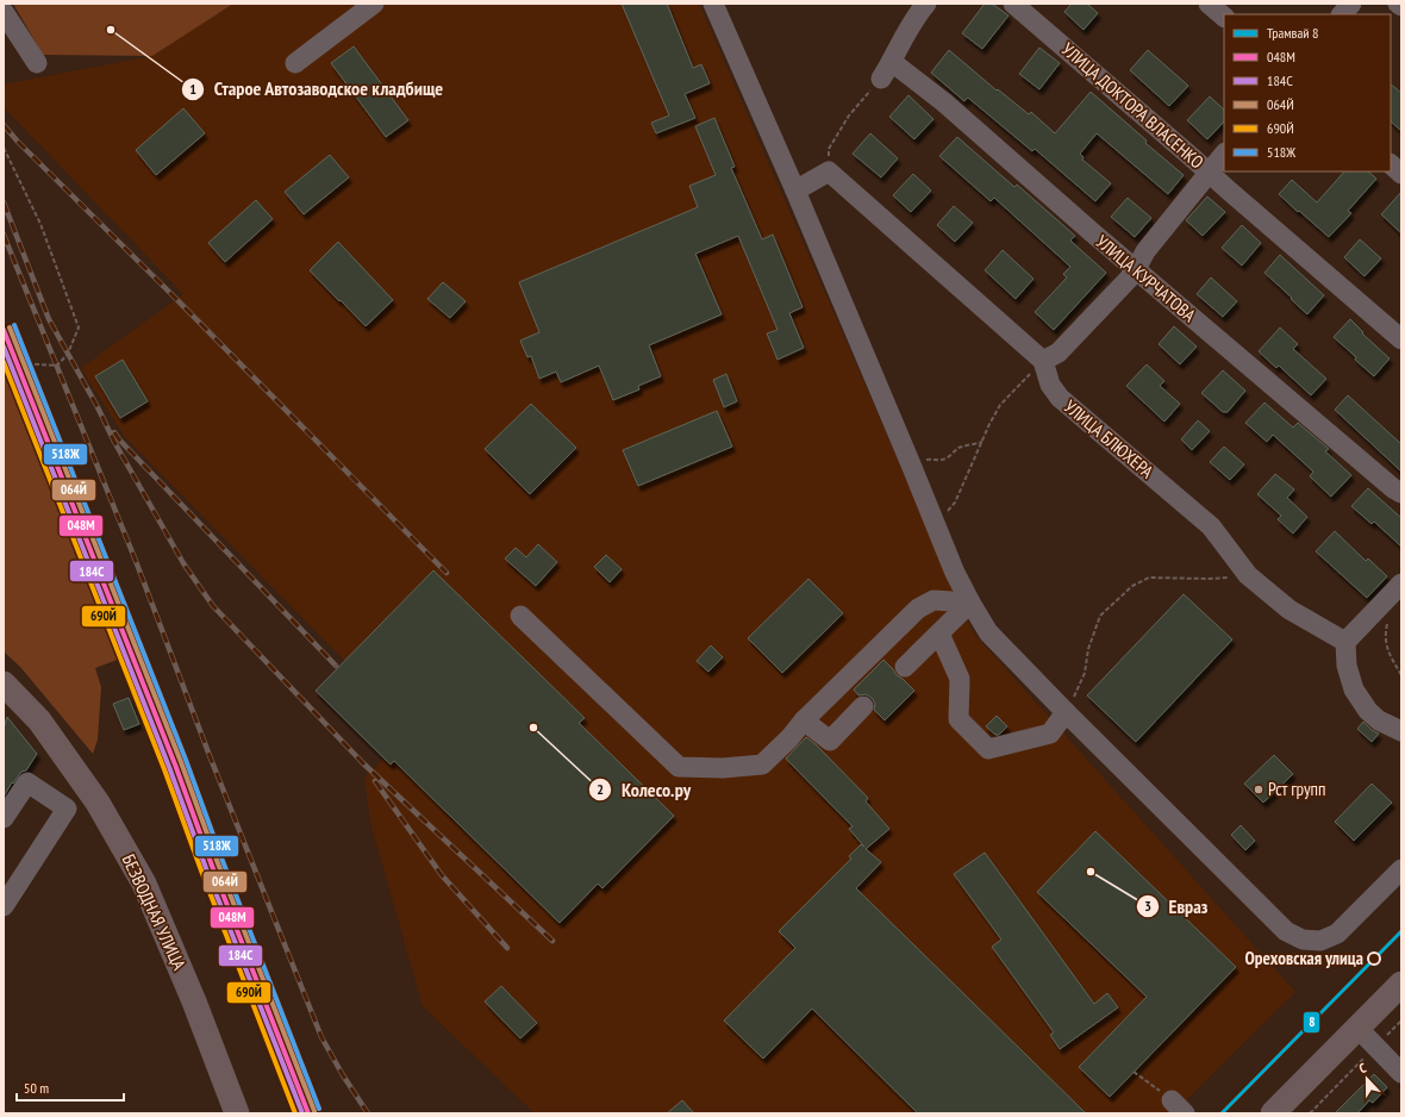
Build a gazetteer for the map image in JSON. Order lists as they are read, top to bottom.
{
  "streets": {
    "main road": ["БЕЗВОДНАЯ УЛИЦА"],
    "street": ["УЛИЦА ДОКТОРА ВЛАСЕНКО", "УЛИЦА КУРЧАТОВА", "УЛИЦА БЛЮХЕРА"]
  },
  "places": [
    "Старое Автозаводское кладбище",
    "Колесо.ру",
    "Рст групп",
    "Евраз",
    "Ореховская улица"
  ],
  "lines": [
    "transit line 518Ж",
    "transit line 064Й",
    "transit line 048М",
    "transit line 184С",
    "transit line 690Й",
    "tram line 8"
  ],
  "legend": [
    "Трамвай 8",
    "048М",
    "184С",
    "064Й",
    "690Й",
    "518Ж"
  ],
  "scale_bar": "50 m",
  "north": "top"
}
